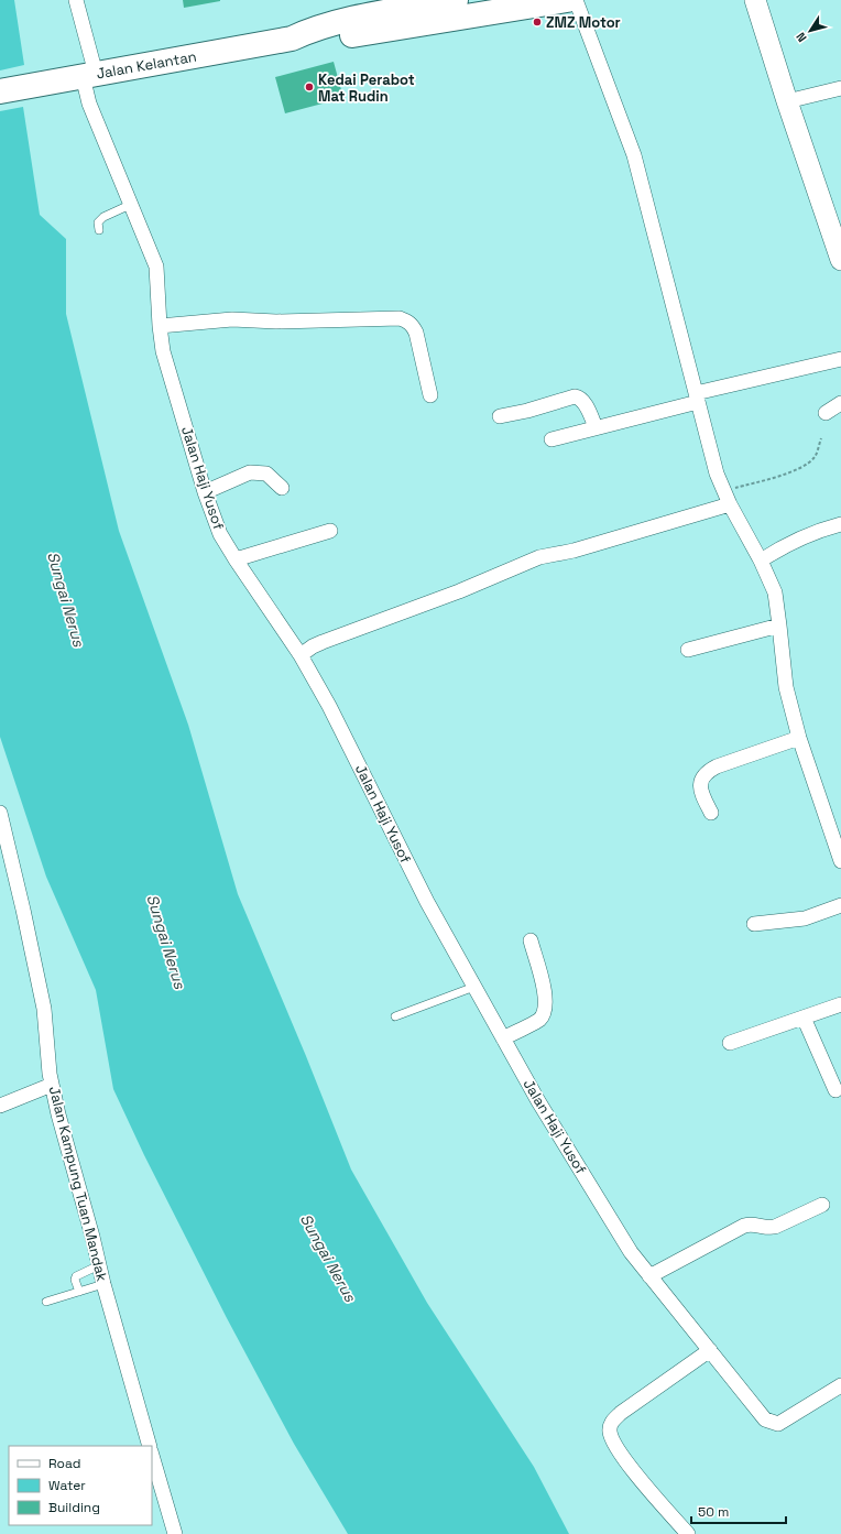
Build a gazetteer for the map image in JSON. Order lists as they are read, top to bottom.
{
  "streets": {
    "highway": ["Jalan Kelantan"],
    "street": ["Jalan Haji Yusof", "Jalan Kampung Tuan Mandak"]
  },
  "crossings": [
    ["Jalan Kelantan", "Jalan Haji Yusof"]
  ],
  "water": ["Sungai Nerus"],
  "places": ["ZMZ Motor", "Kedai Perabot Mat Rudin"],
  "legend": ["Road", "Water", "Building"],
  "scale_bar": "50 m",
  "north": "bottom left"
}
